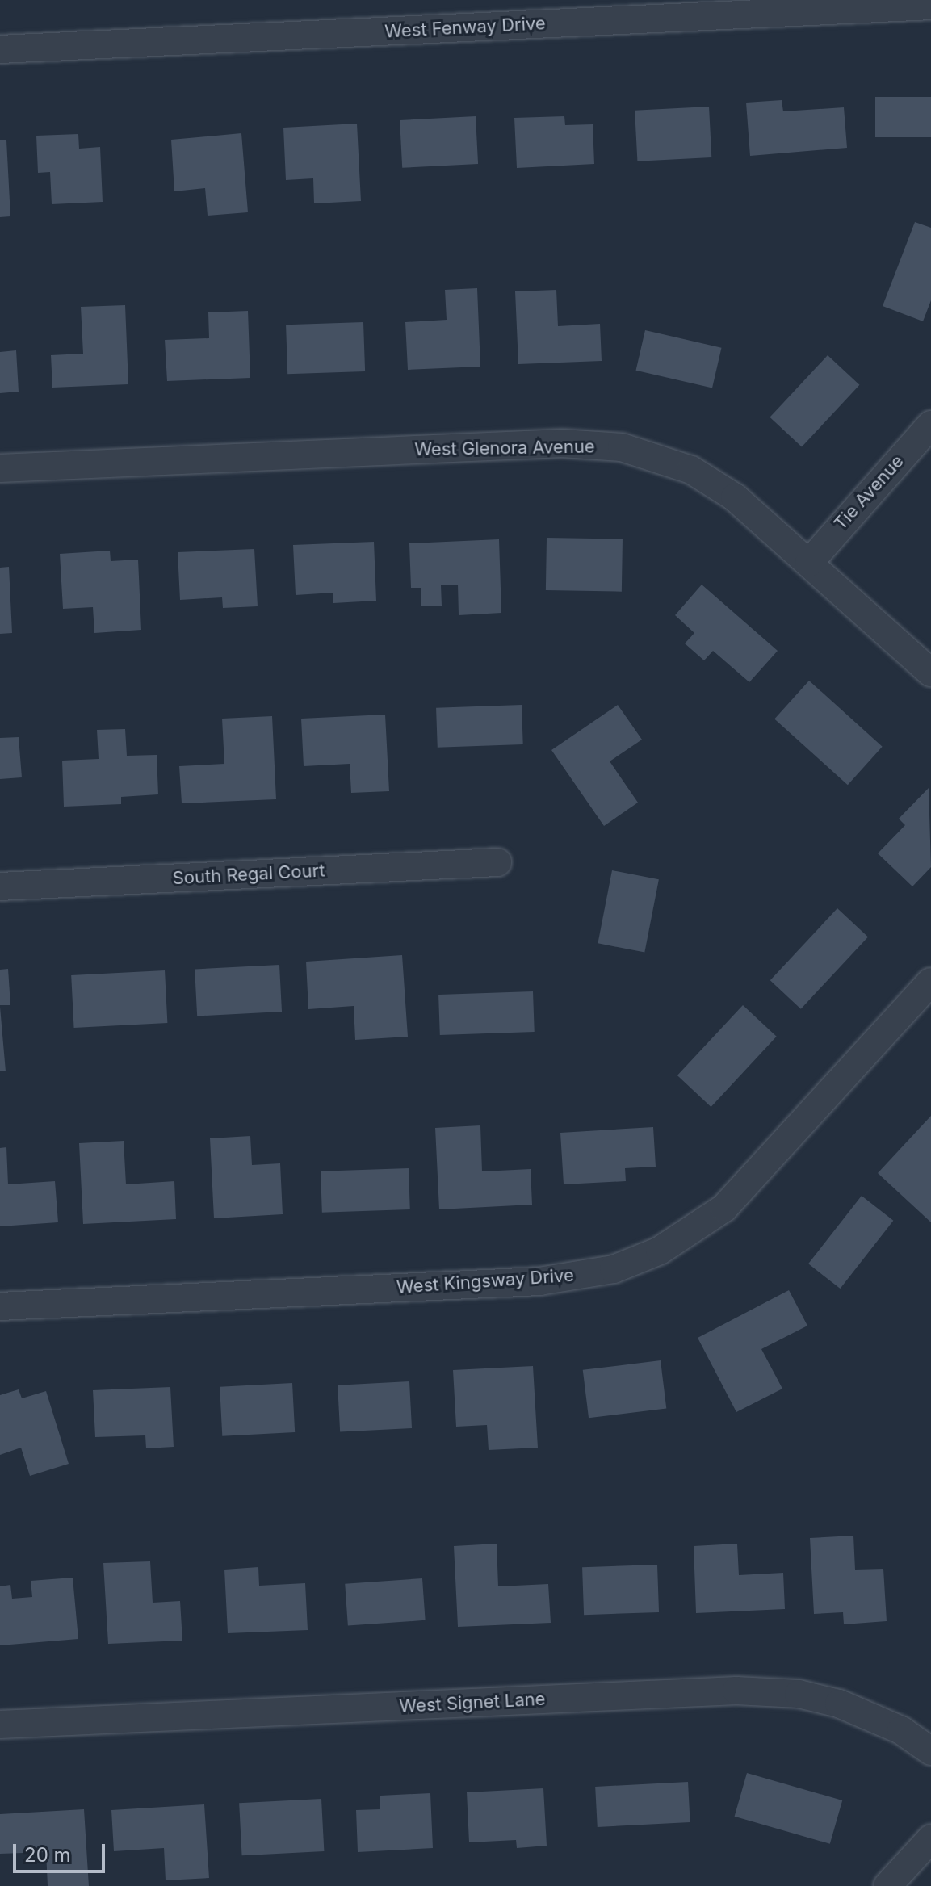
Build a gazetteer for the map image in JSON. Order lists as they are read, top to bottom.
{
  "streets": {
    "street": [
      "West Fenway Drive",
      "West Glenora Avenue",
      "Tie Avenue",
      "South Regal Court",
      "West Kingsway Drive",
      "West Signet Lane"
    ]
  },
  "crossings": [
    ["West Glenora Avenue", "Tie Avenue"]
  ],
  "scale_bar": "20 m"
}
